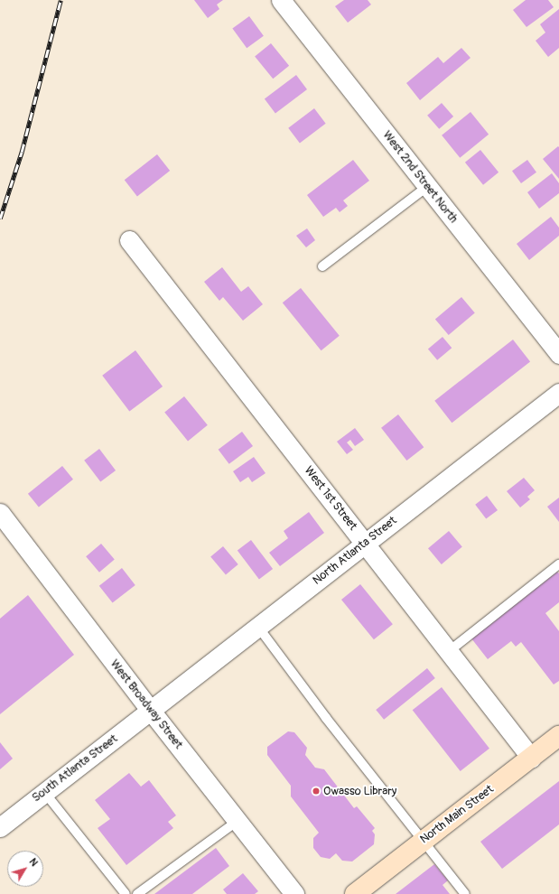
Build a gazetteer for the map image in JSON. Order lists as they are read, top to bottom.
{
  "streets": {
    "main road": ["North Main Street"],
    "street": [
      "West 2nd Street North",
      "West 1st Street",
      "North Atlanta Street",
      "West Broadway Street",
      "South Atlanta Street"
    ]
  },
  "crossings": [
    ["West 1st Street", "North Atlanta Street"],
    ["West 1st Street", "North Main Street"],
    ["North Atlanta Street", "West Broadway Street"],
    ["North Atlanta Street", "South Atlanta Street"],
    ["West Broadway Street", "South Atlanta Street"]
  ],
  "places": ["Owasso Library"],
  "north": "top right"
}
